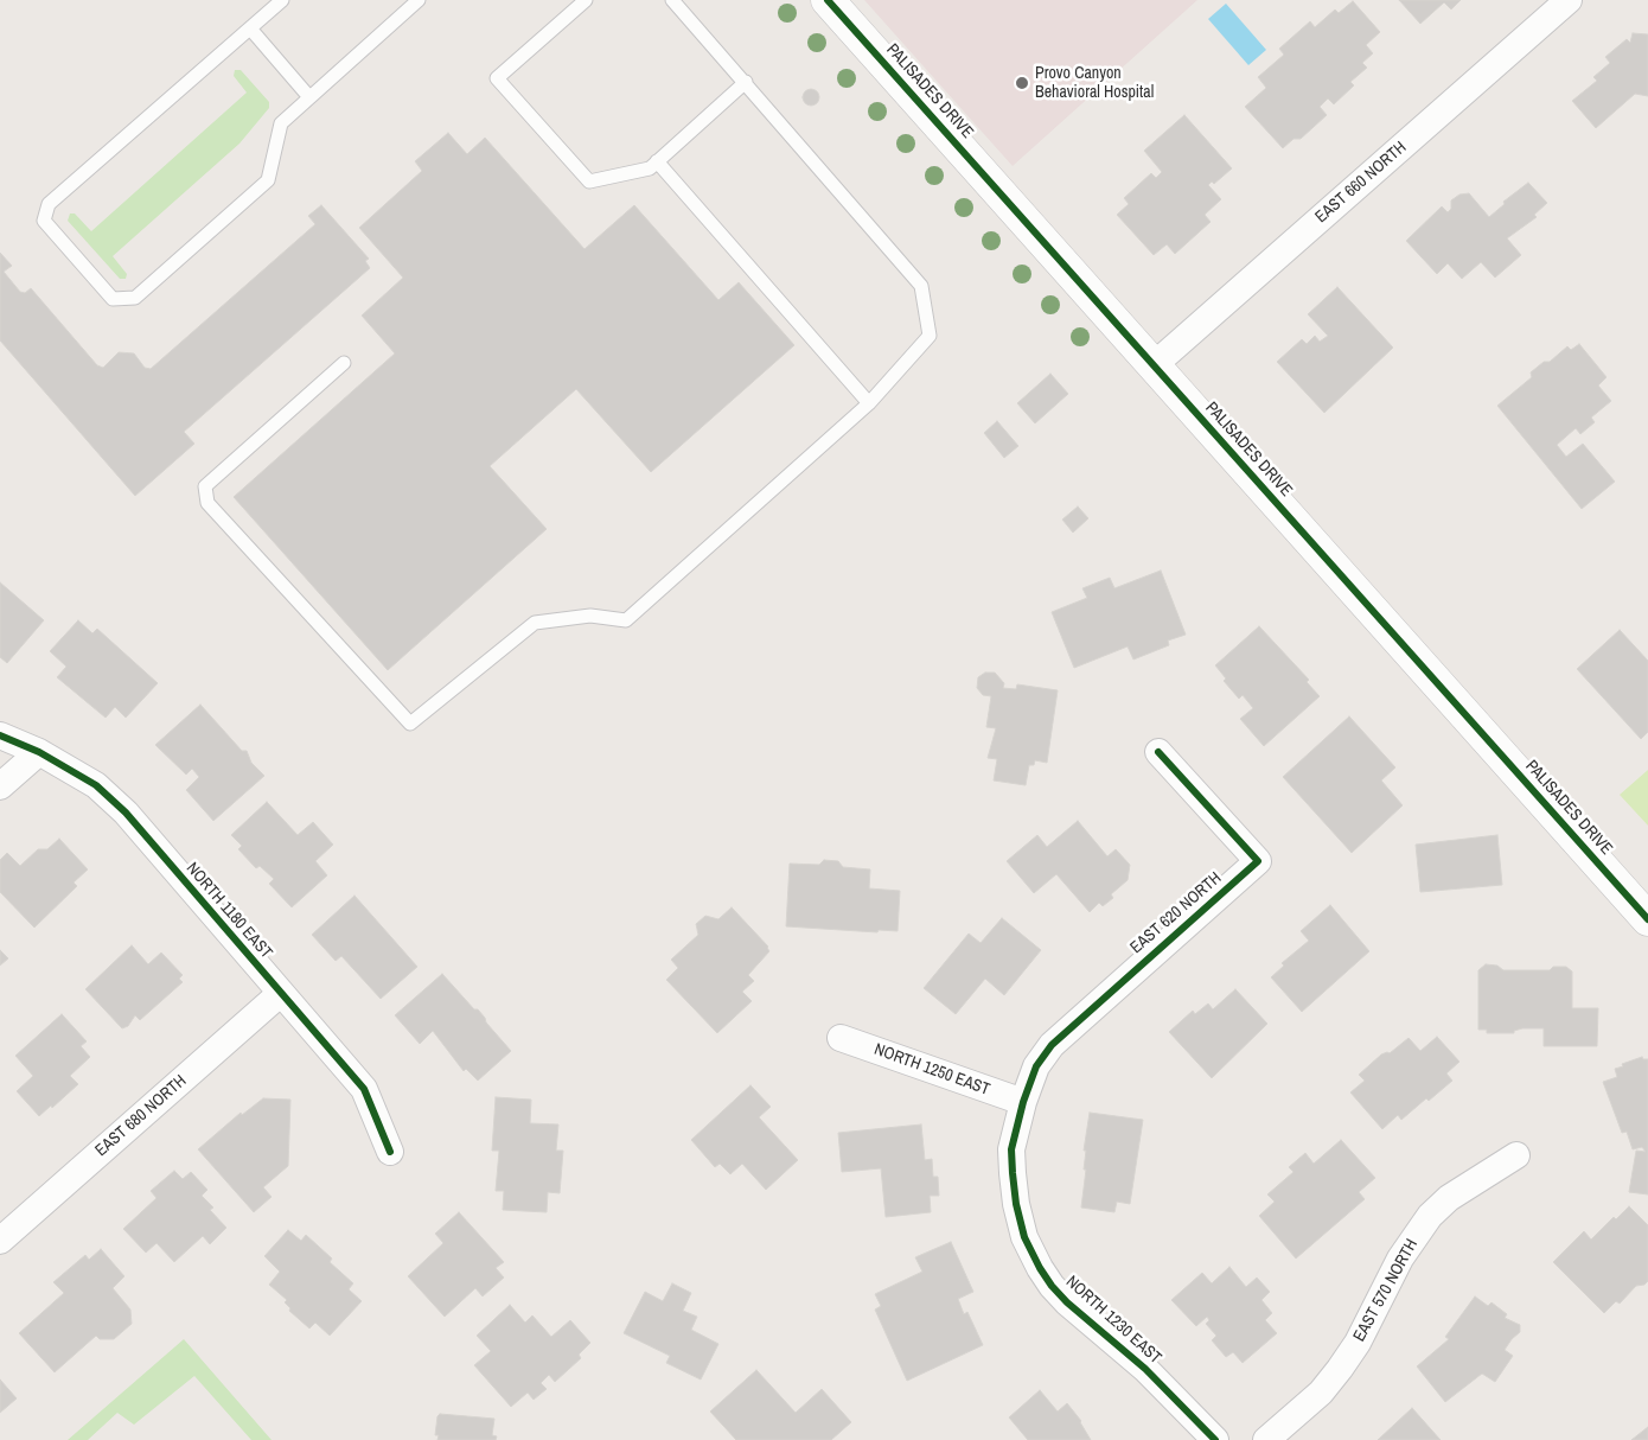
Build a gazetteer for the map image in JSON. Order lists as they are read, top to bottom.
{
  "streets": {
    "street": [
      "PALISADES DRIVE",
      "EAST 660 NORTH",
      "NORTH 1180 EAST",
      "EAST 620 NORTH",
      "NORTH 1250 EAST",
      "EAST 680 NORTH",
      "EAST 570 NORTH",
      "NORTH 1230 EAST"
    ]
  },
  "crossings": [
    ["PALISADES DRIVE", "EAST 660 NORTH"],
    ["NORTH 1180 EAST", "EAST 680 NORTH"],
    ["EAST 620 NORTH", "NORTH 1250 EAST"],
    ["EAST 620 NORTH", "NORTH 1230 EAST"],
    ["NORTH 1250 EAST", "NORTH 1230 EAST"]
  ],
  "places": ["Provo Canyon Behavioral Hospital"]
}
